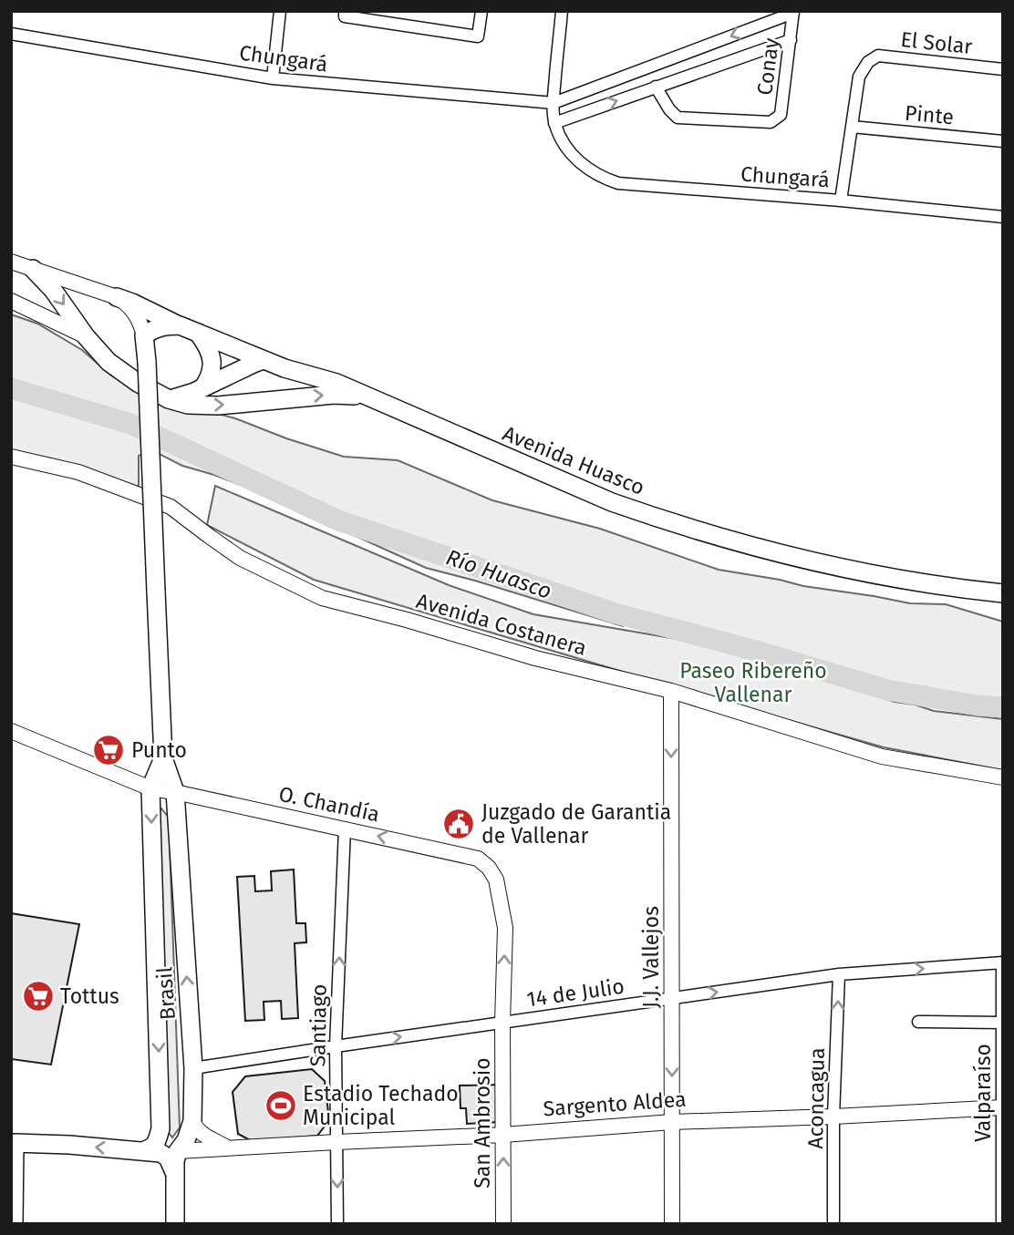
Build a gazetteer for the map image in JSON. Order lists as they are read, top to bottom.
{
  "streets": {
    "main road": [
      "Avenida Huasco",
      "Avenida Costanera",
      "O. Chandía",
      "J.J. Vallejos",
      "Brasil",
      "Sargento Aldea",
      "San Ambrosio"
    ],
    "street": [
      "El Solar",
      "Chungará",
      "Conay",
      "Pinte",
      "14 de Julio",
      "Santiago",
      "Valparaíso",
      "Aconcagua"
    ]
  },
  "crossings": [
    ["El Solar", "Pinte"],
    ["Avenida Costanera", "J.J. Vallejos"],
    ["O. Chandía", "14 de Julio"],
    ["O. Chandía", "Brasil"],
    ["O. Chandía", "Santiago"],
    ["O. Chandía", "San Ambrosio"],
    ["J.J. Vallejos", "14 de Julio"],
    ["J.J. Vallejos", "Sargento Aldea"],
    ["14 de Julio", "Brasil"],
    ["14 de Julio", "Santiago"],
    ["14 de Julio", "Valparaíso"],
    ["14 de Julio", "Aconcagua"],
    ["14 de Julio", "San Ambrosio"],
    ["Brasil", "Sargento Aldea"],
    ["Santiago", "Sargento Aldea"],
    ["Valparaíso", "Sargento Aldea"],
    ["Aconcagua", "Sargento Aldea"],
    ["Sargento Aldea", "San Ambrosio"]
  ],
  "one_way": [
    "O. Chandía",
    "J.J. Vallejos",
    "14 de Julio",
    "Aconcagua",
    "San Ambrosio"
  ],
  "water": ["Río Huasco"],
  "parks": ["Paseo Ribereño Vallenar"],
  "places": {
    "supermarket": ["Punto", "Tottus"],
    "public building": ["Juzgado de Garantia de Vallenar"],
    "sports": ["Estadio Techado Municipal"]
  }
}
